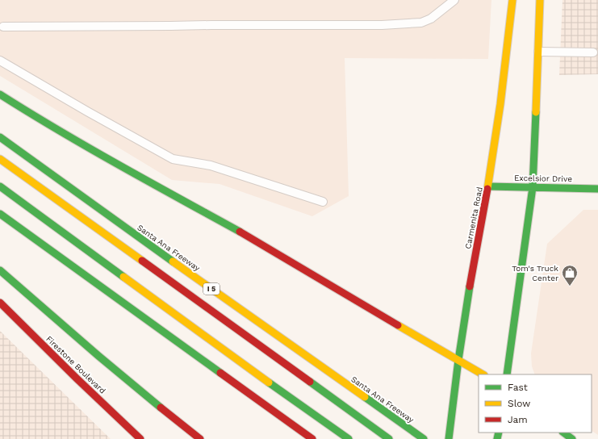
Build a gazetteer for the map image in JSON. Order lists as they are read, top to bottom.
{
  "streets": {
    "main road": [
      "Excelsior Drive",
      "Carmenita Road",
      "Santa Ana Freeway",
      "I 5",
      "Firestone Boulevard"
    ]
  },
  "crossings": [
    ["Excelsior Drive", "Carmenita Road"]
  ],
  "places": {
    "shop": ["Tom's Truck Center"]
  },
  "legend": ["Fast", "Slow", "Jam"]
}
